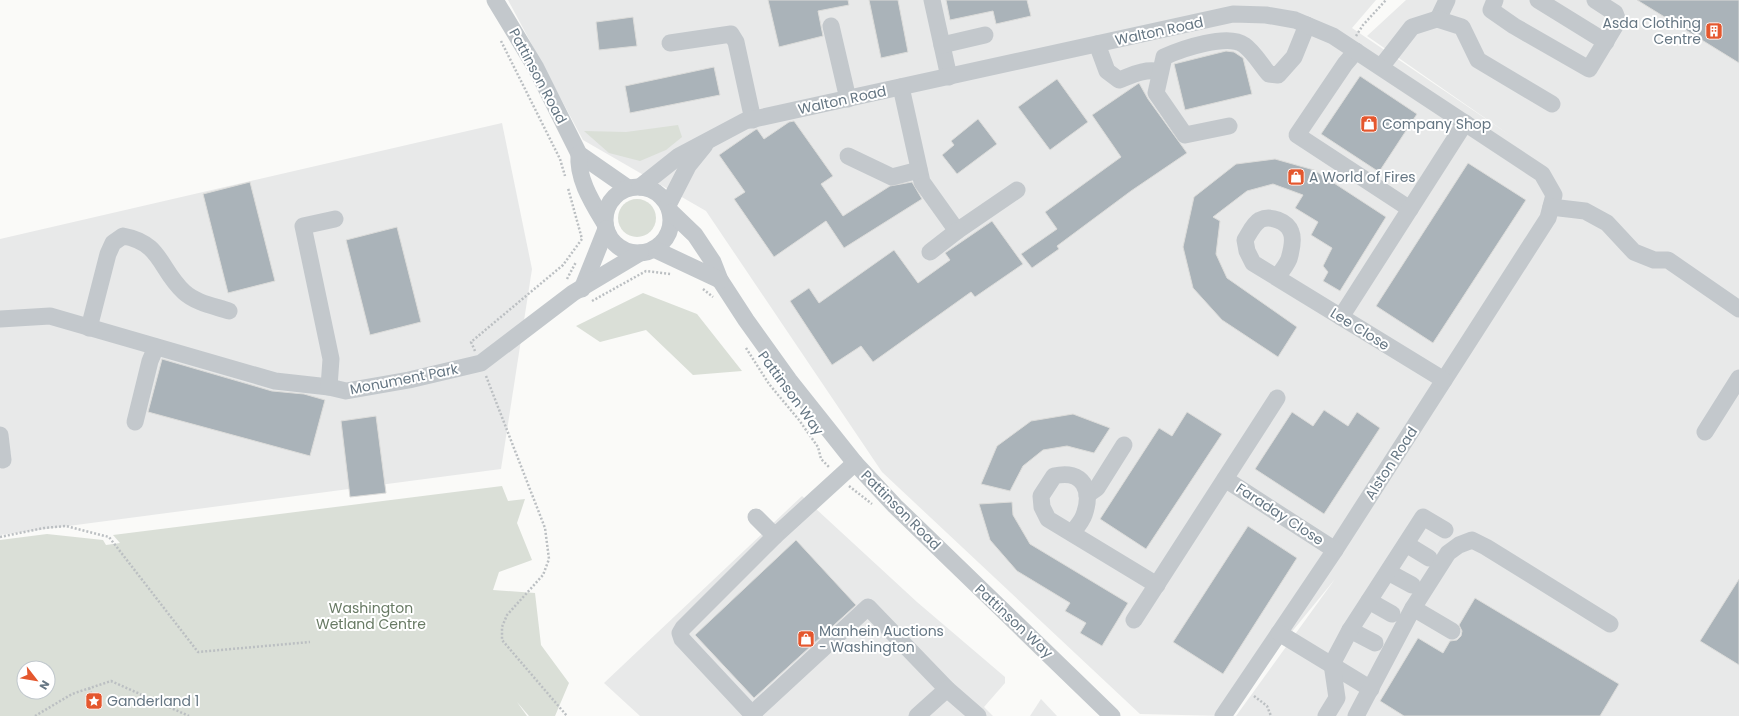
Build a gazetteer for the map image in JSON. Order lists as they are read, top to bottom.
{
  "streets": {
    "street": [
      "Walton Road",
      "Pattinson Road",
      "Lee Close",
      "Monument Park",
      "Alston Road",
      "Faraday Close"
    ],
    "path": ["Pattinson Way"]
  },
  "crossings": [
    ["Walton Road", "Pattinson Road"],
    ["Walton Road", "Monument Park"],
    ["Walton Road", "Alston Road"],
    ["Pattinson Road", "Monument Park"],
    ["Lee Close", "Alston Road"],
    ["Alston Road", "Faraday Close"]
  ],
  "parks": ["Washington Wetland Centre"],
  "places": {
    "building": ["Asda Clothing Centre"],
    "shop": ["Company Shop", "A World of Fires", "Manhein Auctions - Washington"],
    "place": ["Ganderland 1"]
  },
  "north": "bottom right"
}
